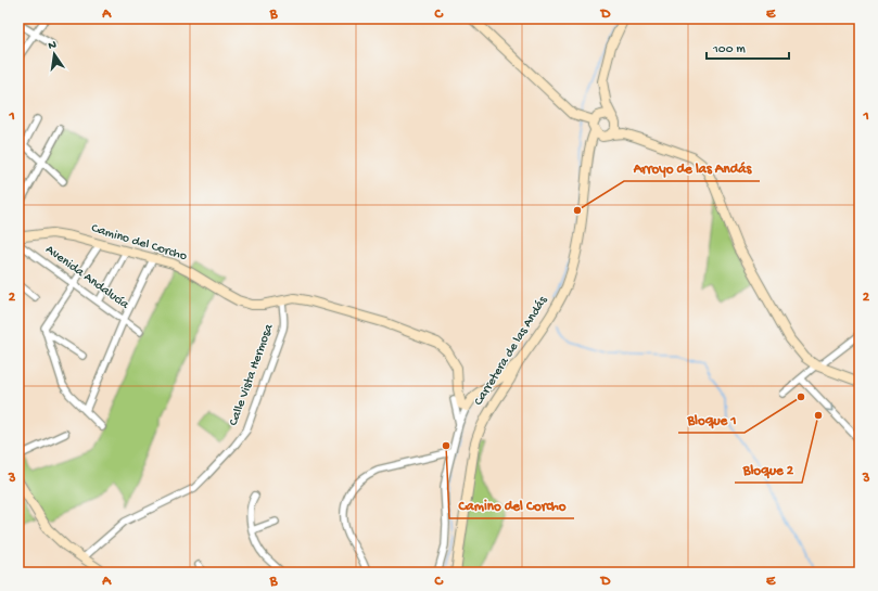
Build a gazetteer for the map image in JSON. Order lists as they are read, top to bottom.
{
  "streets": {
    "street": [
      "Camino del Corcho",
      "Avenida Andalucía",
      "Carretera de las Andás",
      "Calle Vista Hermosa"
    ]
  },
  "crossings": [
    ["Camino del Corcho", "Calle Vista Hermosa"]
  ],
  "places": [
    "Arroyo de las Andás",
    "Bloque 1",
    "Bloque 2",
    "Camino del Corcho"
  ],
  "scale_bar": "100 m",
  "north": "top",
  "grid": {
    "columns": [
      "A",
      "B",
      "C",
      "D",
      "E"
    ],
    "rows": ["1", "2", "3"]
  }
}
